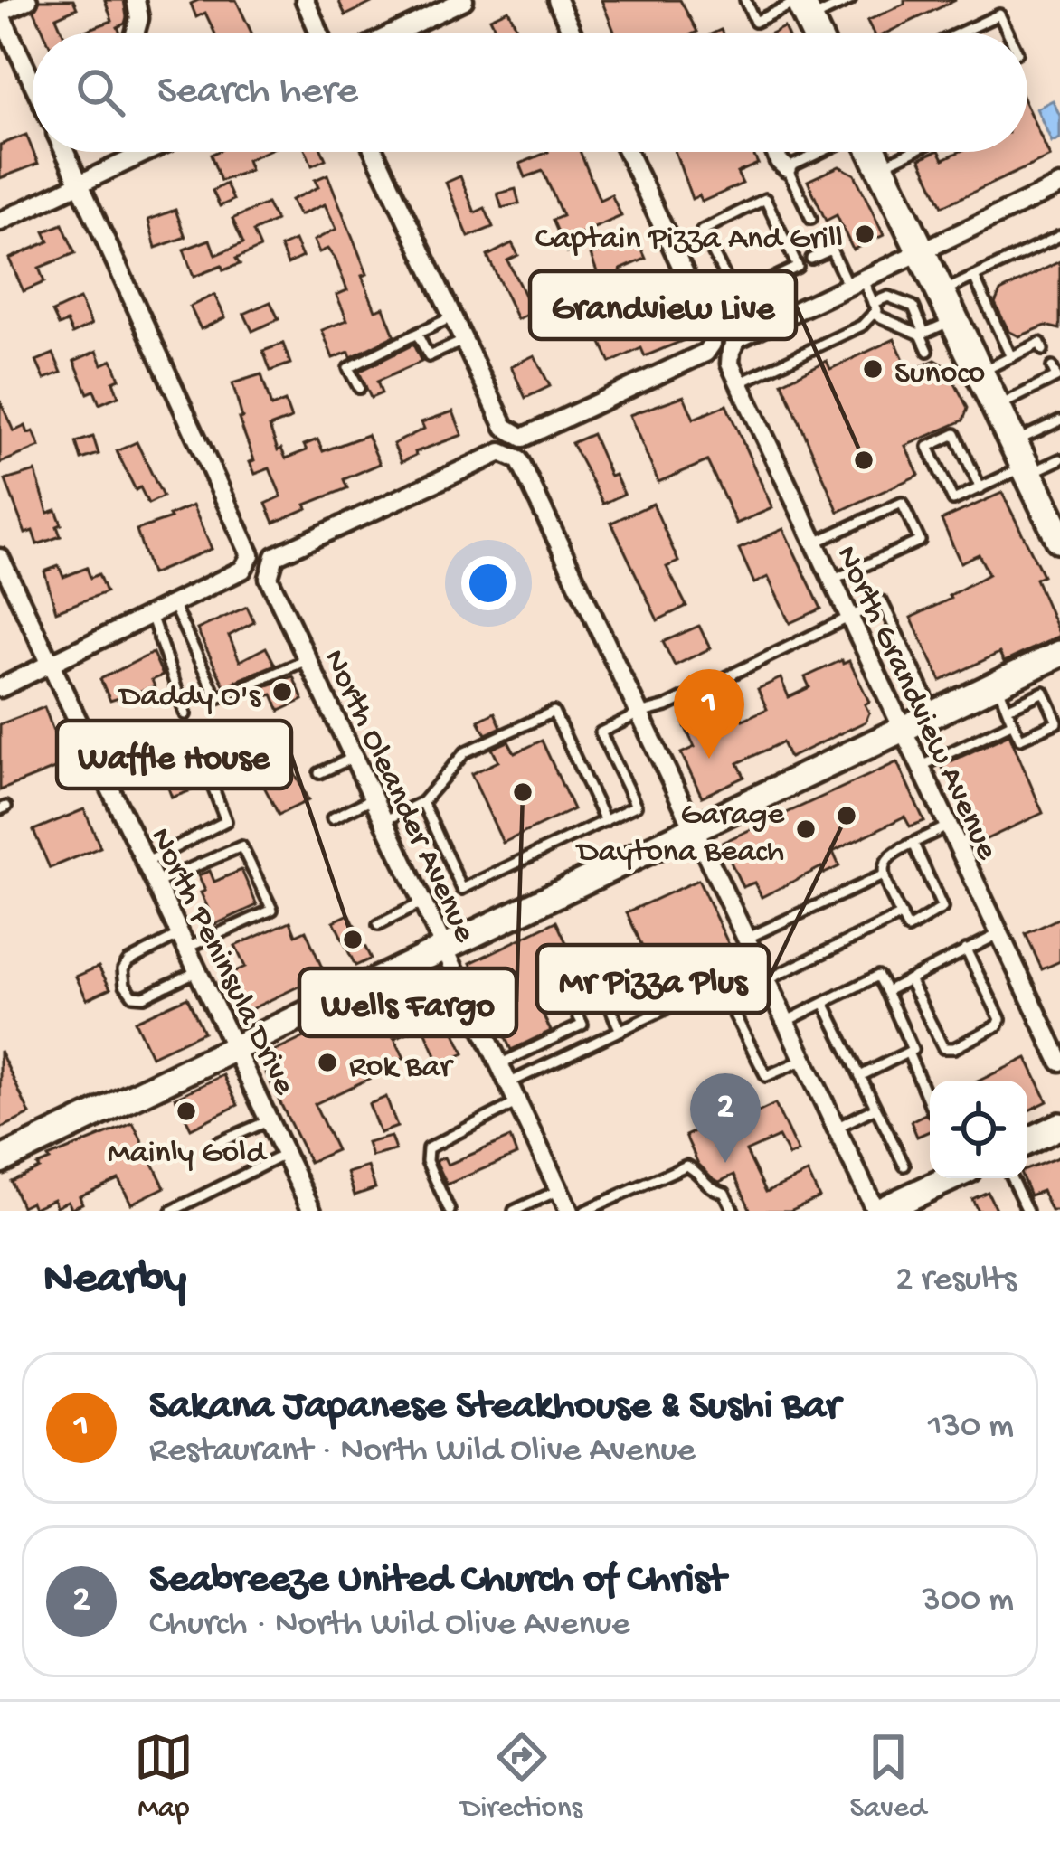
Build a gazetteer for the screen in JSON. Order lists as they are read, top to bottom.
{
  "streets": {
    "street": ["North Grandview Avenue", "North Oleander Avenue", "North Peninsula Drive"]
  },
  "places": [
    "Captain Pizza And Grill",
    "Sunoco",
    "Grandview Live",
    "Daddy O's",
    "Wells Fargo",
    "Mr Pizza Plus",
    "Garage Daytona Beach",
    "Waffle House",
    "Rok Bar",
    "Mainly Gold"
  ],
  "page": {
    "search": "Search here",
    "pins": ["1", "2"],
    "heading": ["Nearby", "2 results"],
    "list": [
      {
        "mark": "1",
        "name": "Sakana Japanese Steakhouse & Sushi Bar",
        "note": "Restaurant · North Wild Olive Avenue",
        "value": "130 m"
      },
      {
        "mark": "2",
        "name": "Seabreeze United Church of Christ",
        "note": "Church · North Wild Olive Avenue",
        "value": "300 m"
      }
    ],
    "nav": ["Map", "Directions", "Saved"]
  }
}
